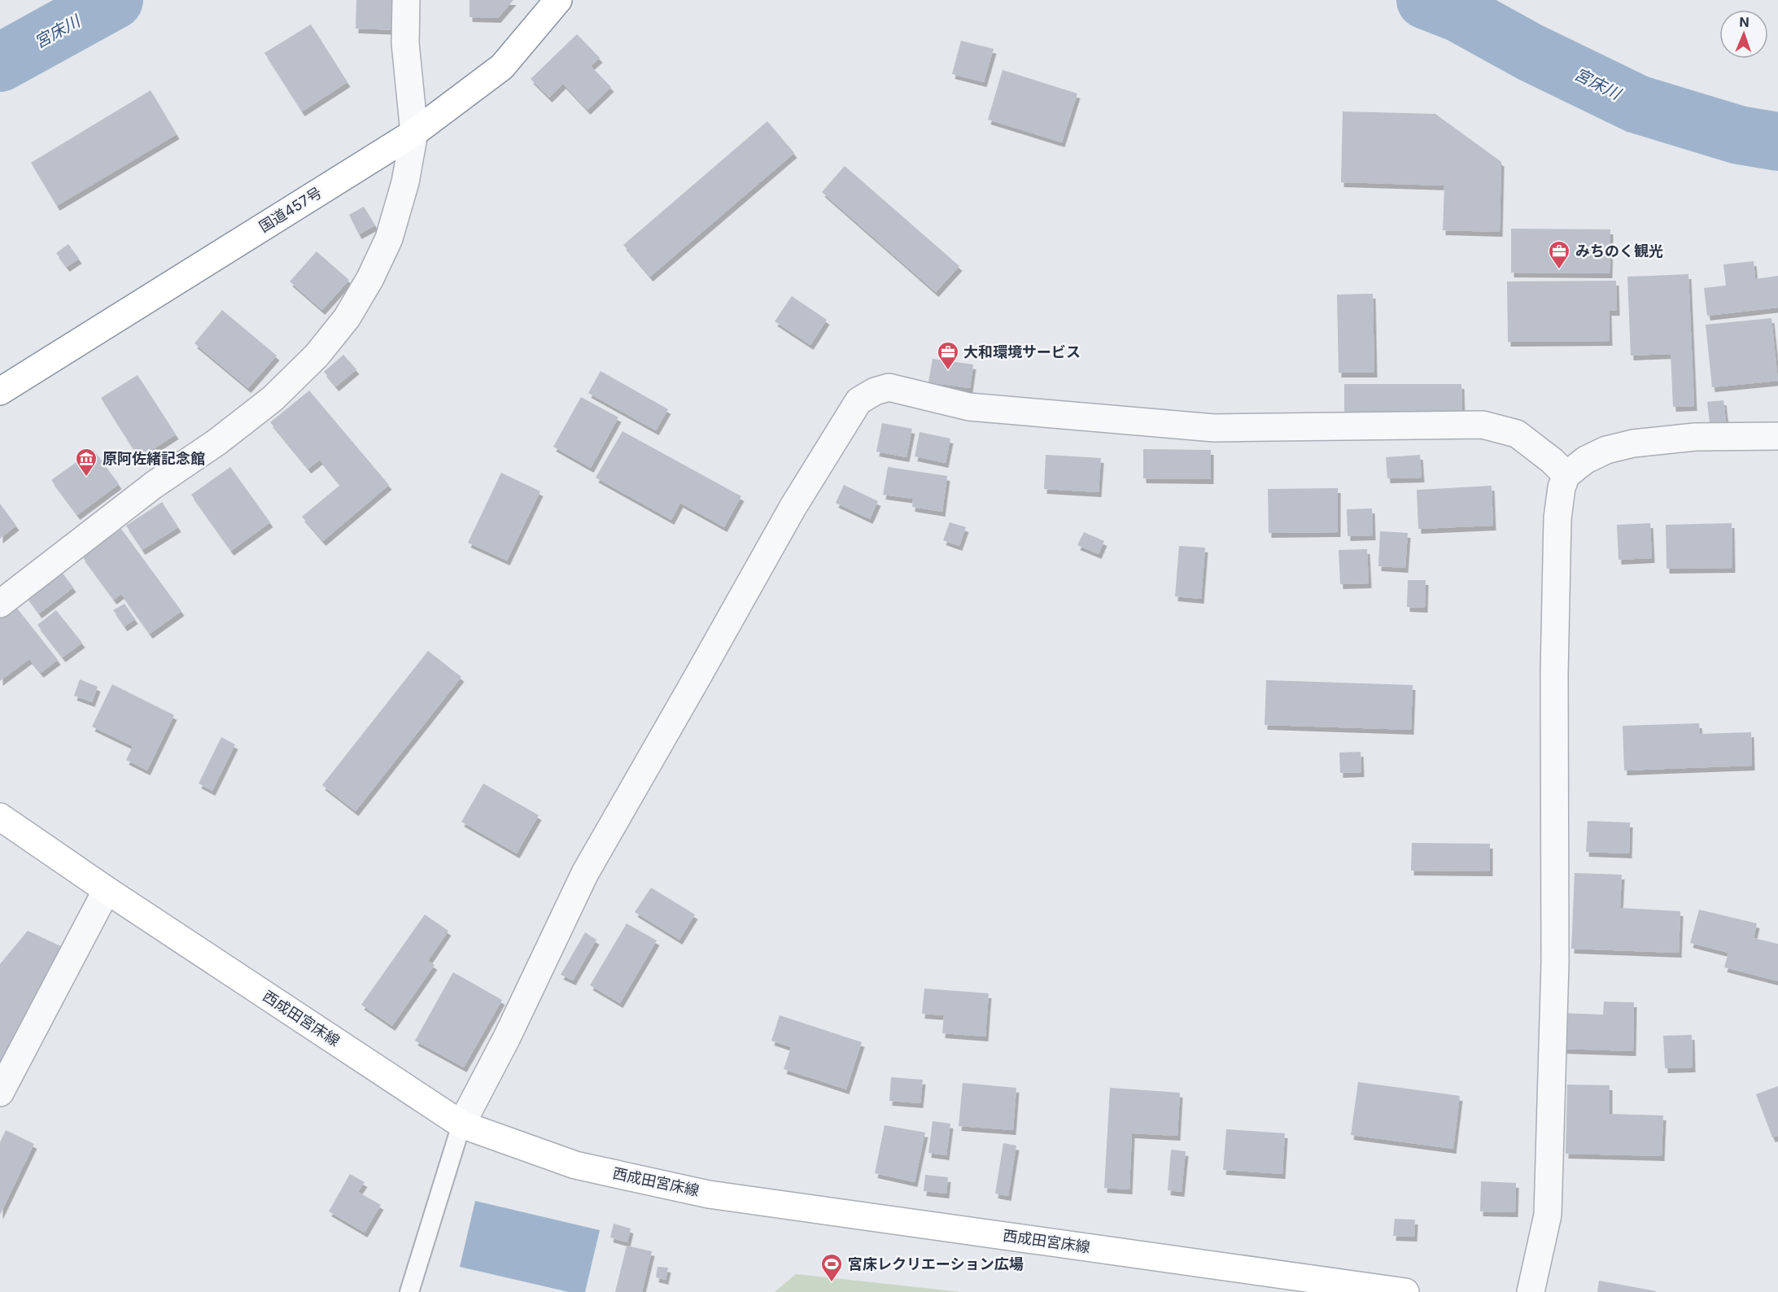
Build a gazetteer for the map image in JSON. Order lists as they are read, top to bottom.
{
  "streets": {
    "main road": ["国道457号", "西成田宮床線"]
  },
  "water": ["宮床川"],
  "places": {
    "office": ["みちのく観光", "大和環境サービス"],
    "museum": ["原阿佐緒記念館"],
    "sports": ["宮床レクリエーション広場"]
  },
  "north": "top"
}
